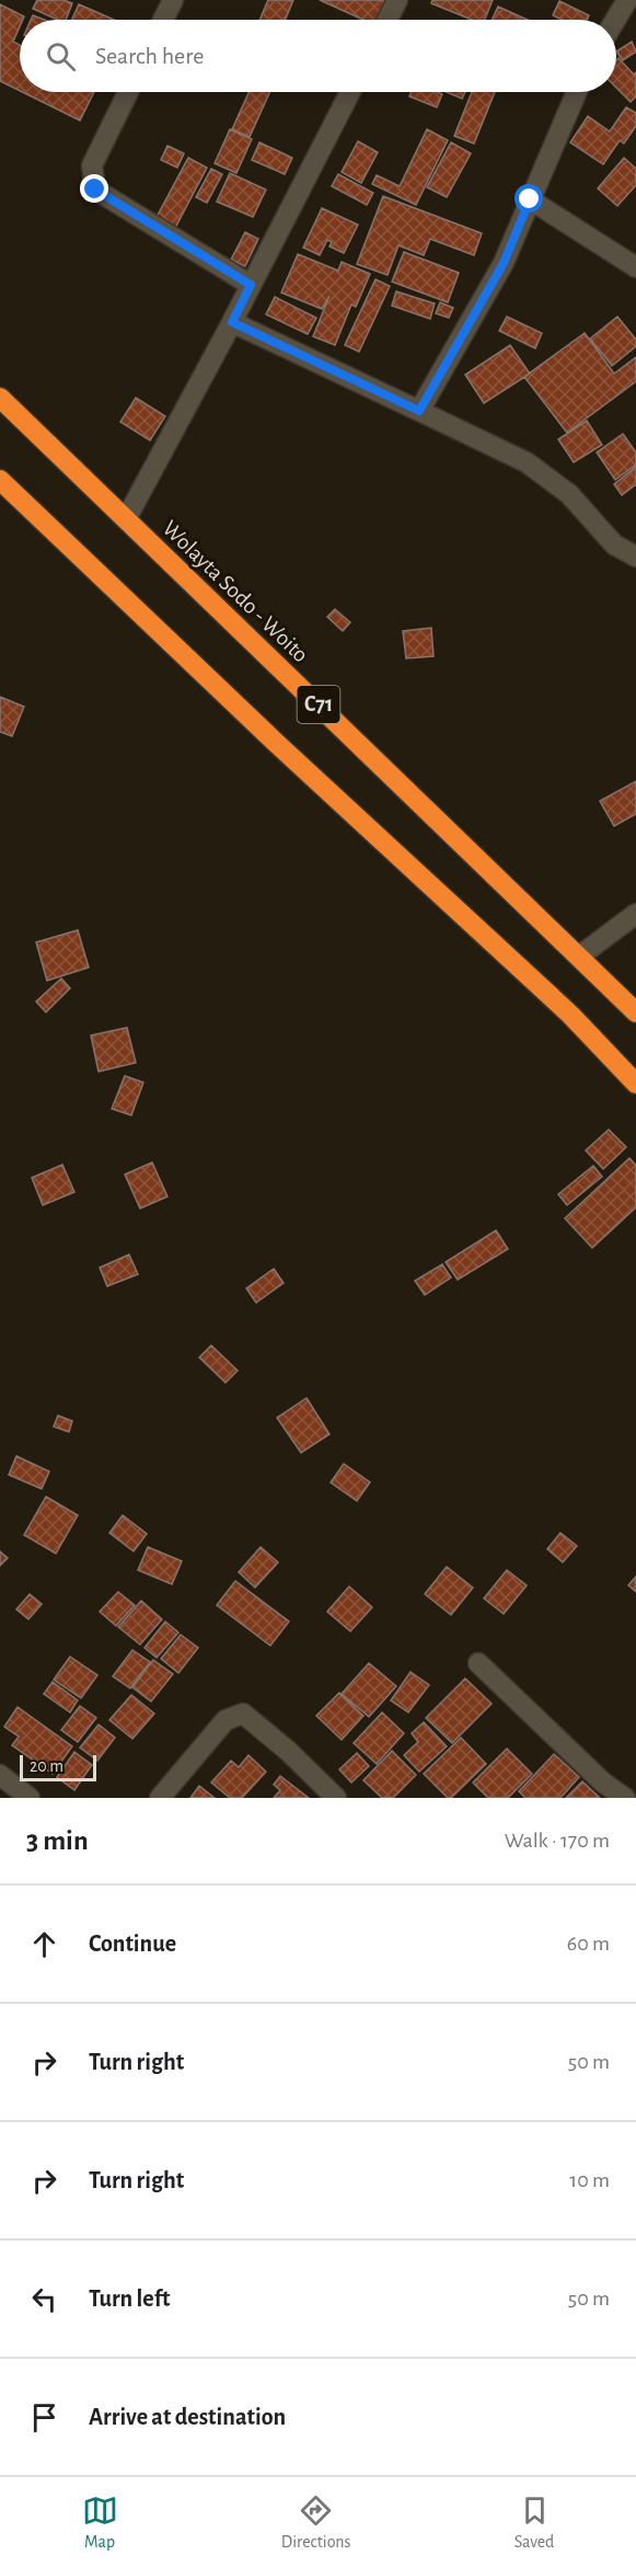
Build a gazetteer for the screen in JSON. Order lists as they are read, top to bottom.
{
  "streets": {
    "highway": ["Wolayta Sodo - Woito", "C71"]
  },
  "scale_bar": "20 m",
  "page": {
    "search": "Search here",
    "scale": "20 m",
    "heading": ["3 min", "Walk · 170 m"],
    "list": [
      ["Continue", "60 m"],
      ["Turn right", "50 m"],
      ["Turn right", "10 m"],
      ["Turn left", "50 m"],
      "Arrive at destination"
    ],
    "nav": ["Map", "Directions", "Saved"]
  }
}
